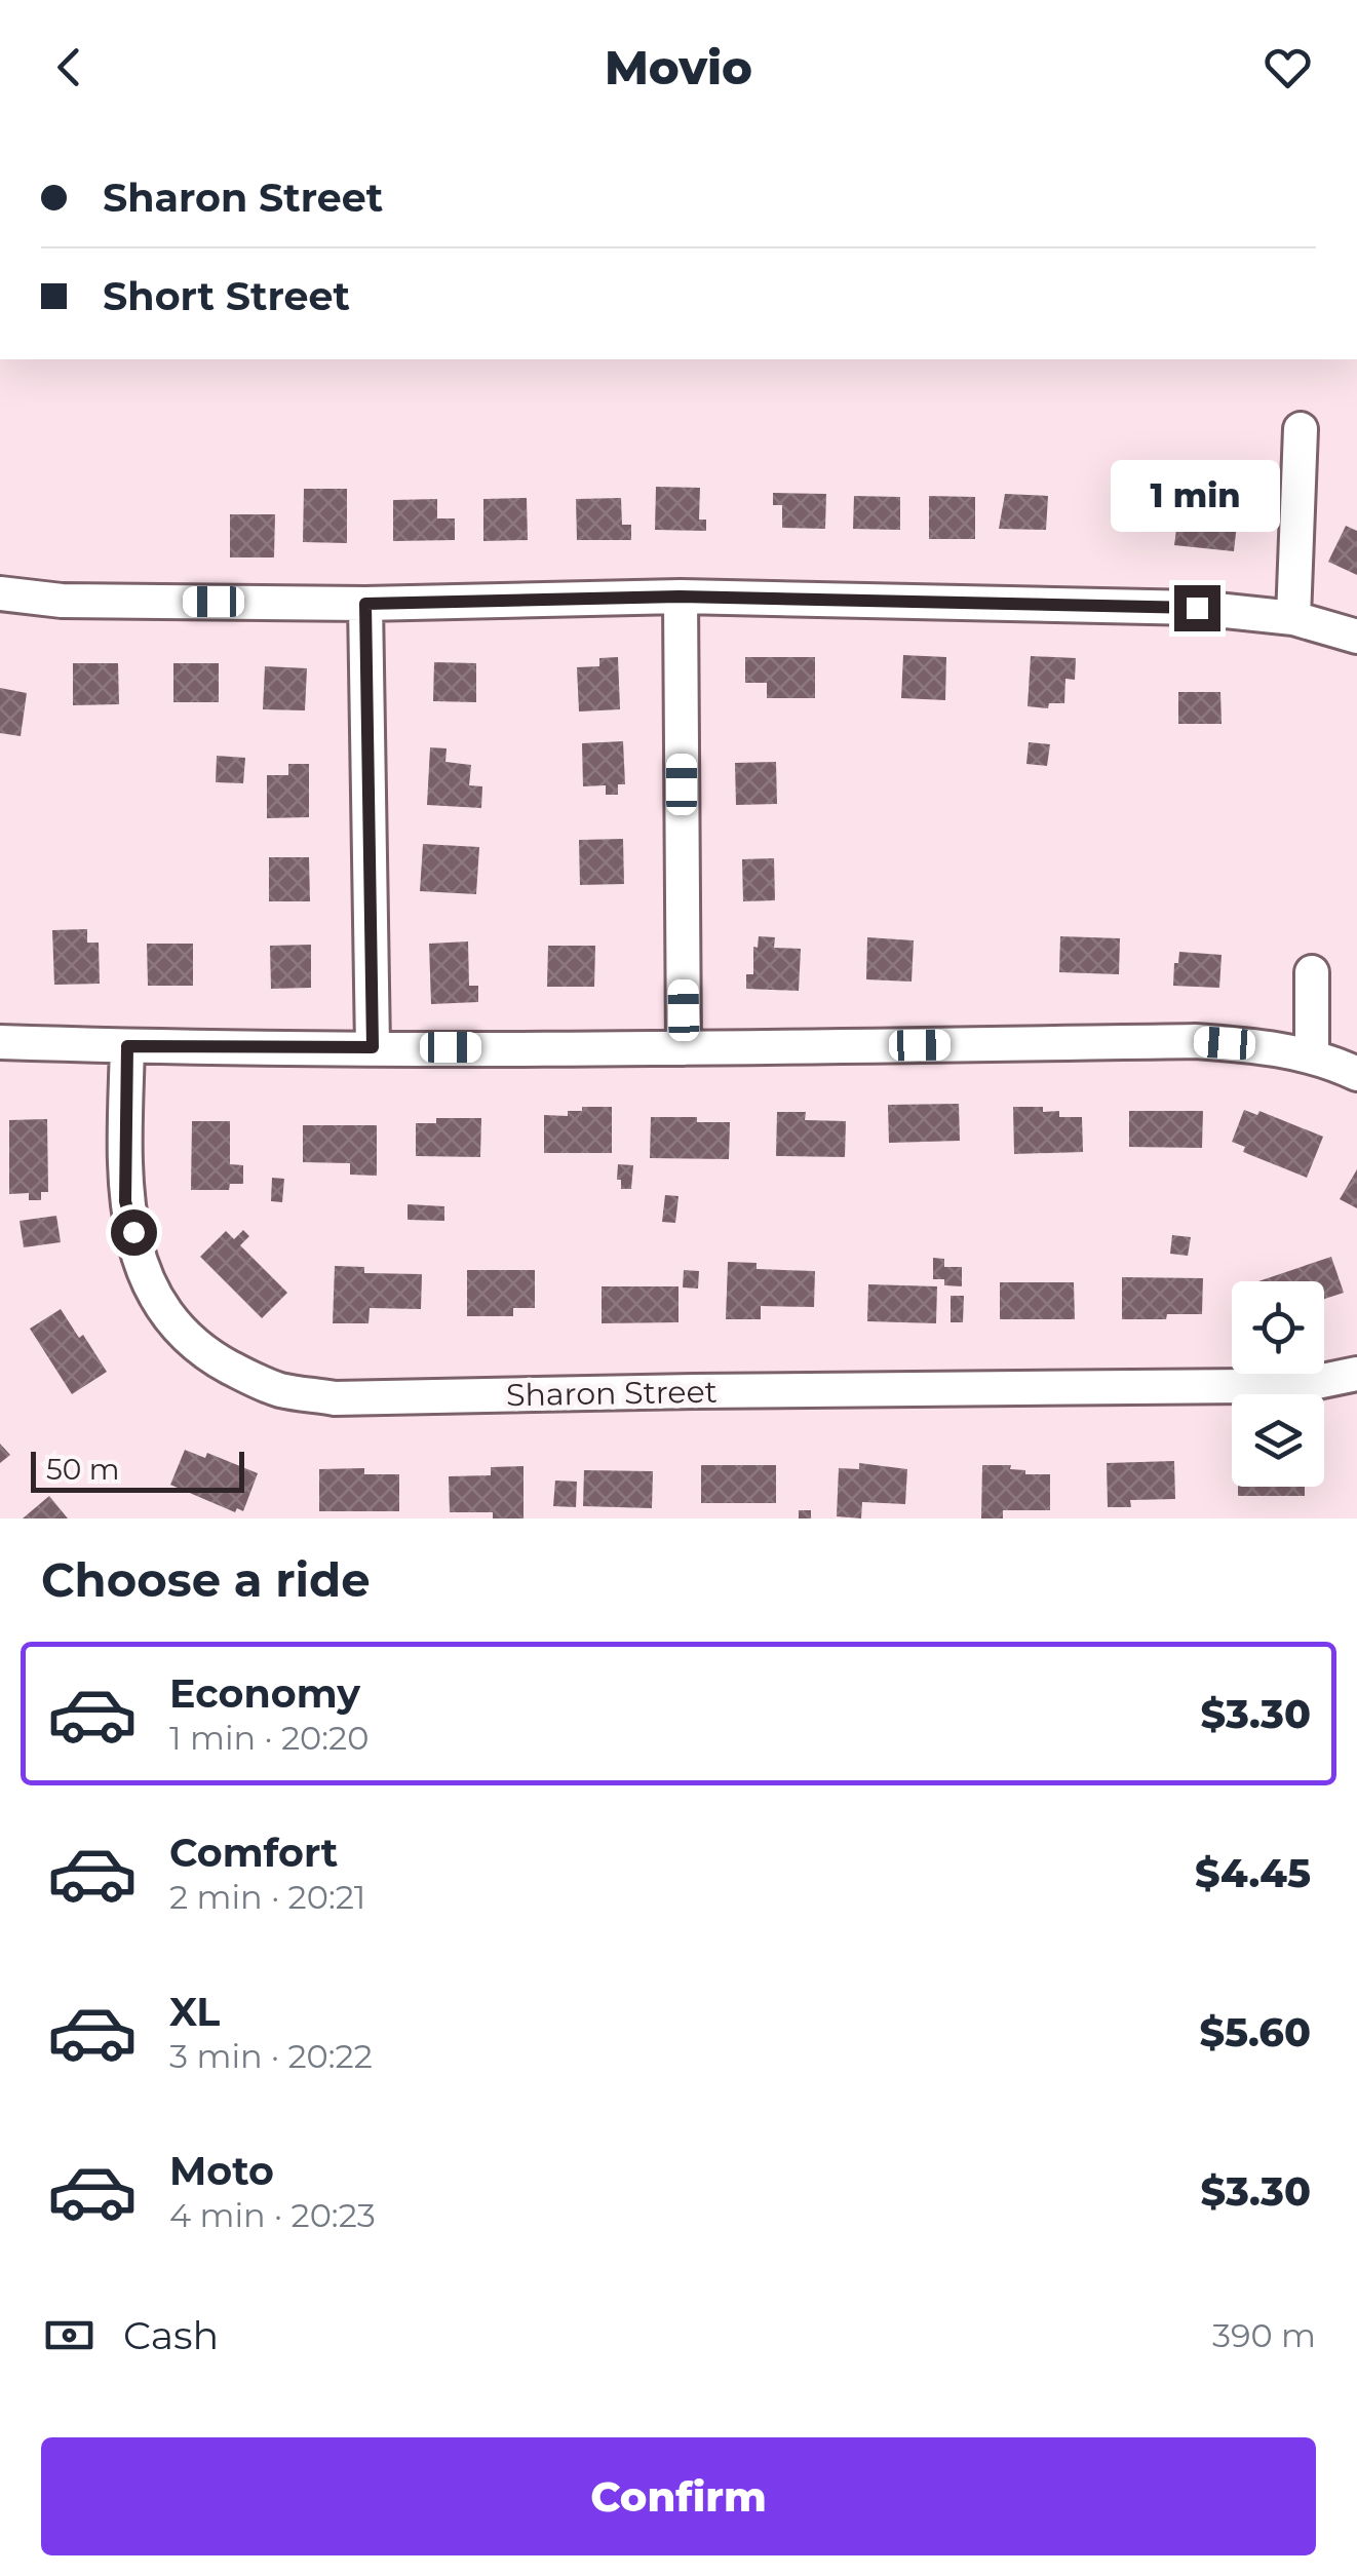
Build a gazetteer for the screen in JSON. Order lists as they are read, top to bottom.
{
  "streets": {
    "street": ["Sharon Street"]
  },
  "scale_bar": "50 m",
  "page": {
    "header": "Movio",
    "banner": ["Sharon Street", "Short Street"],
    "bubble": "1 min",
    "scale": "50 m",
    "heading": "Choose a ride",
    "list": [
      {
        "name": "Economy",
        "note": "1 min · 20:20",
        "value": "$3.30"
      },
      {
        "name": "Comfort",
        "note": "2 min · 20:21",
        "value": "$4.45"
      },
      {
        "name": "XL",
        "note": "3 min · 20:22",
        "value": "$5.60"
      },
      {
        "name": "Moto",
        "note": "4 min · 20:23",
        "value": "$3.30"
      }
    ],
    "pay": ["Cash", "390 m"],
    "buttons": "Confirm"
  }
}
